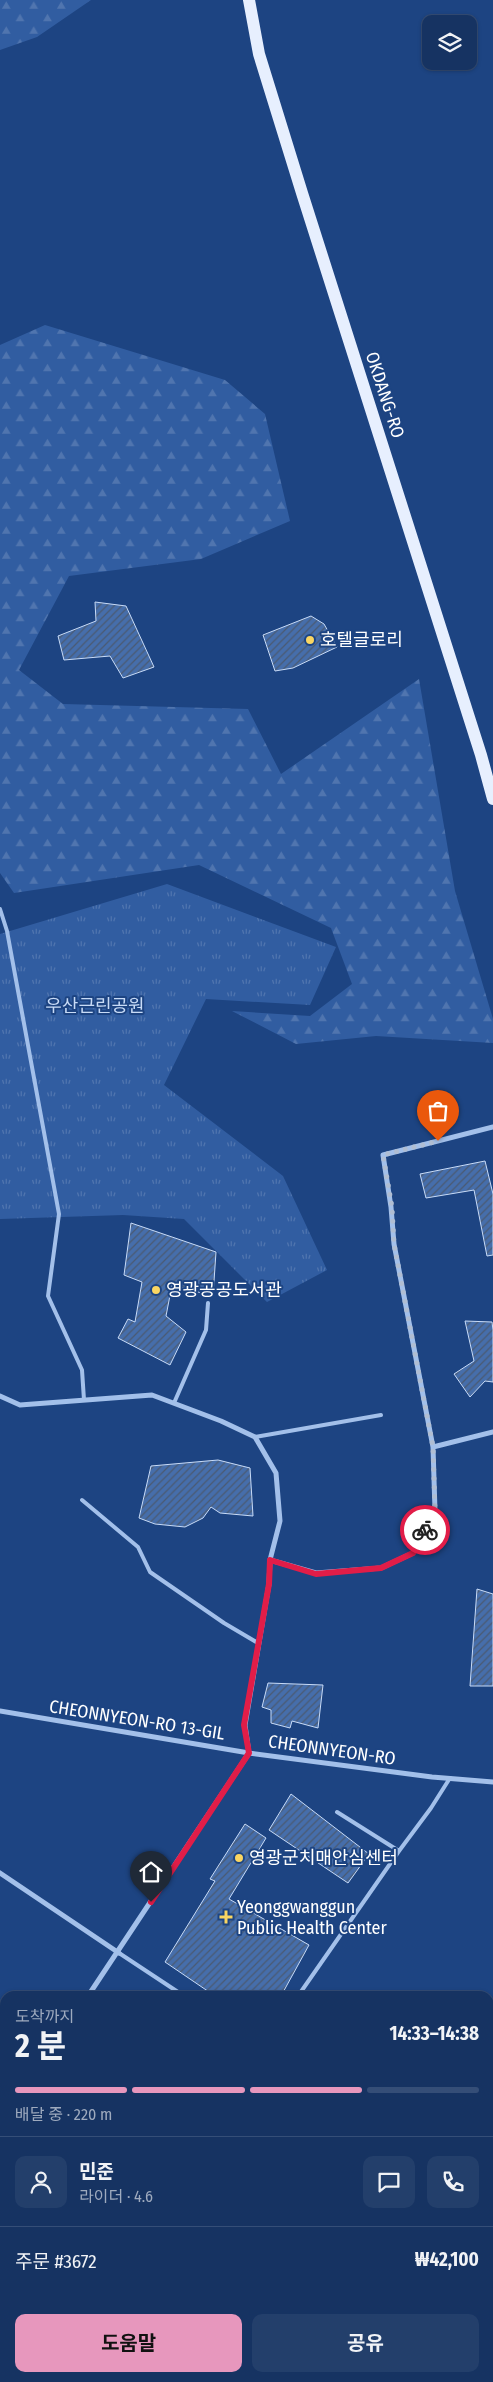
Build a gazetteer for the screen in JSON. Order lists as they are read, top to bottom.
{
  "streets": {
    "main road": ["OKDANG-RO"],
    "street": ["CHEONNYEON-RO 13-GIL", "CHEONNYEON-RO"]
  },
  "crossings": [
    ["CHEONNYEON-RO 13-GIL", "CHEONNYEON-RO"]
  ],
  "parks": ["우산근린공원"],
  "places": {
    "other": ["호텔글로리", "영광공공도서관", "영광군치매안심센터"],
    "health": ["Yeonggwanggun Public Health Center"]
  },
  "page": {
    "heading": ["2 분", "도착까지", "14:33–14:38"],
    "panel": [
      "민준",
      "라이더 · 4.6",
      "주문 #3672",
      "₩42,100"
    ],
    "bar": "배달 중 · 220 m",
    "buttons": ["도움말", "공유"]
  }
}
